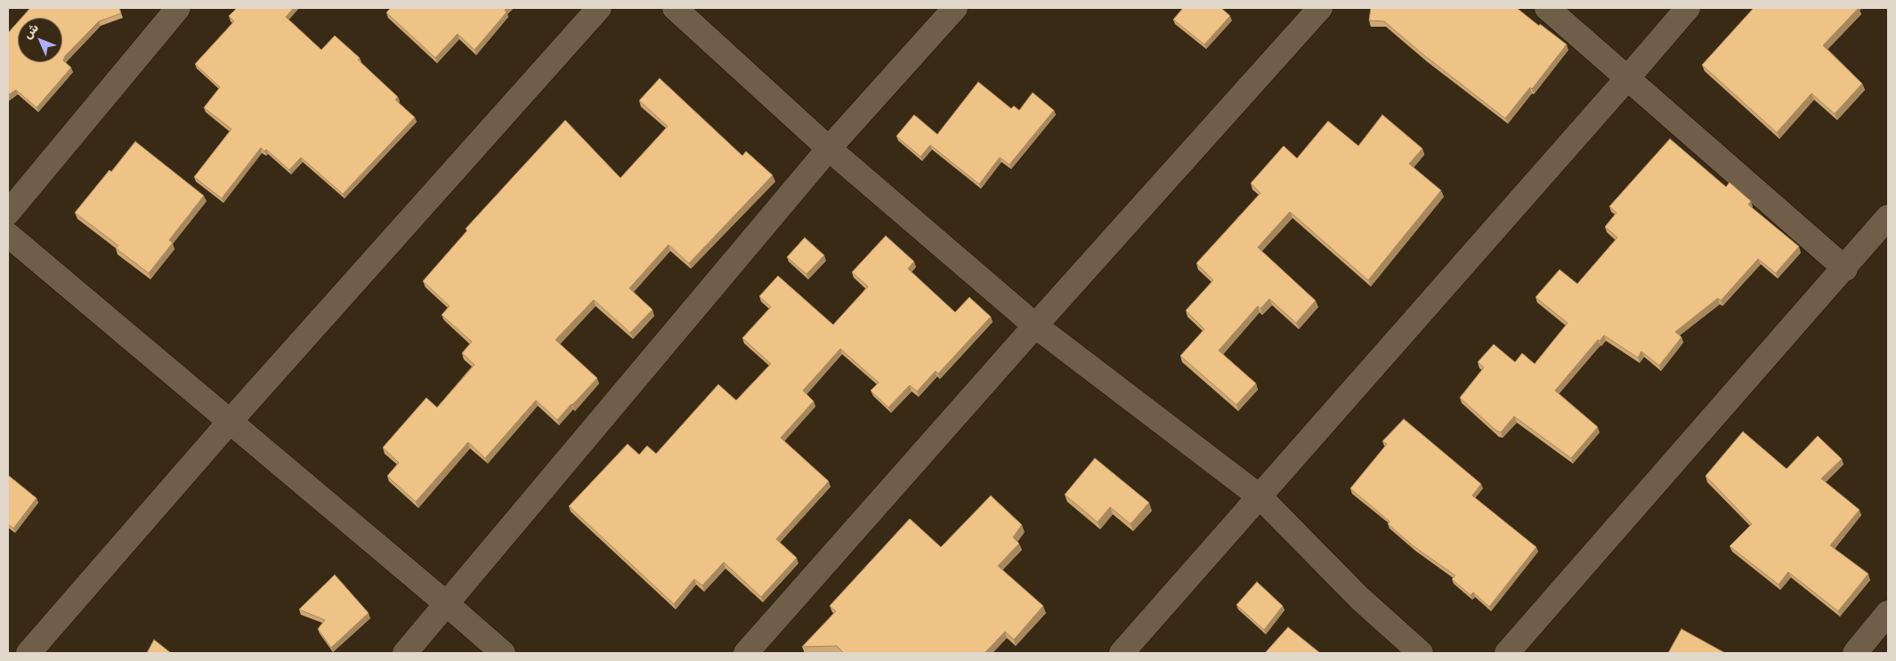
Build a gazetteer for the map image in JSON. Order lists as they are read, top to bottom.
{
  "north": "top left"
}
